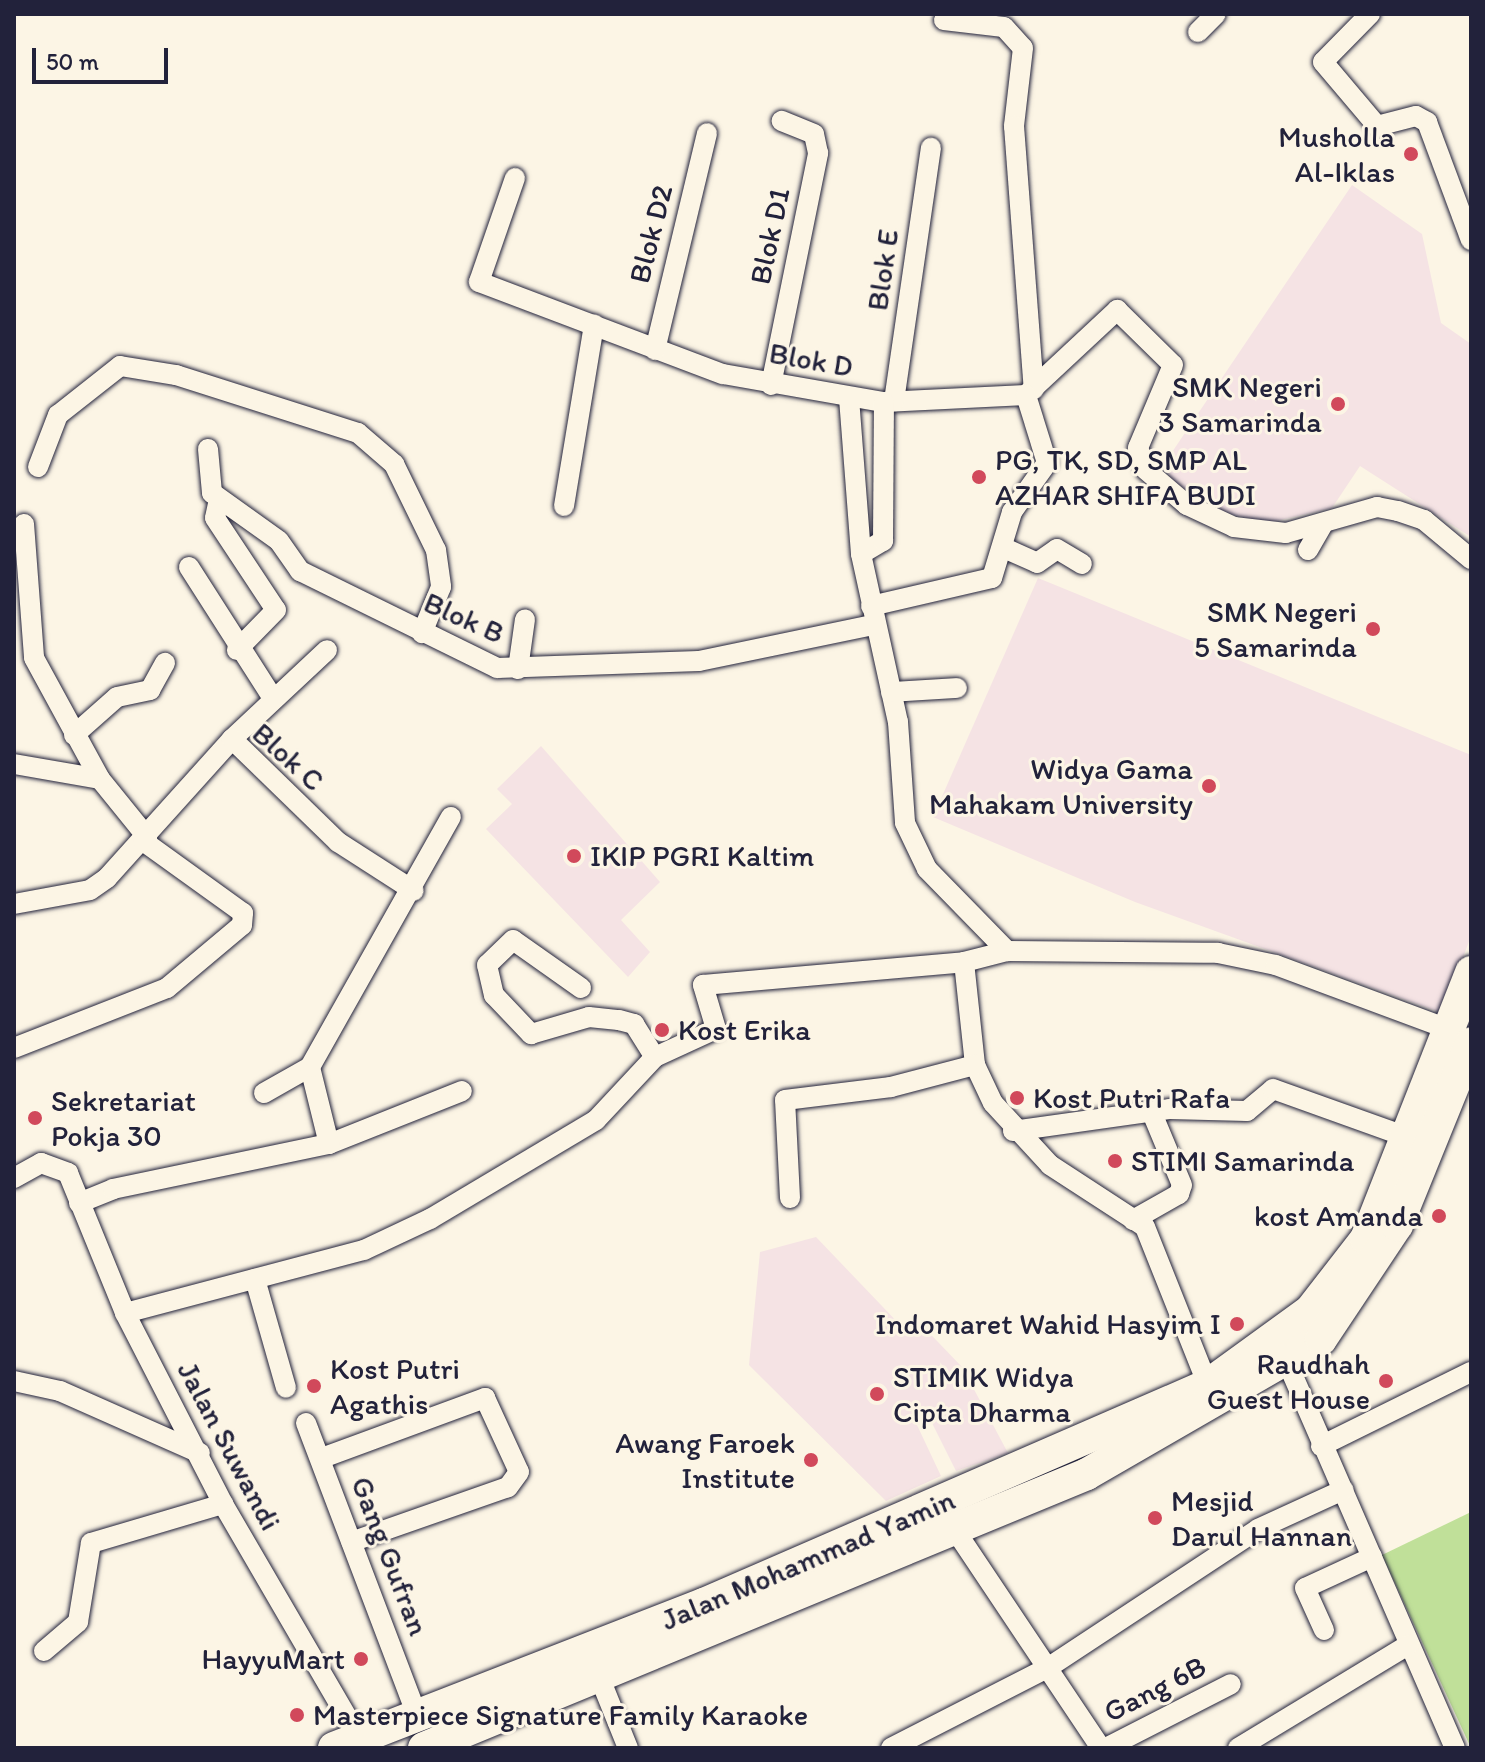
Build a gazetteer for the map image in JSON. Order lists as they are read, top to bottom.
{
  "streets": {
    "main road": ["Jalan Mohammad Yamin"],
    "street": [
      "Blok D2",
      "Blok D1",
      "Blok E",
      "Blok D",
      "Blok B",
      "Blok C",
      "Jalan Suwandi",
      "Gang Gufran",
      "Gang 6B"
    ]
  },
  "crossings": [
    ["Blok D2", "Blok D"],
    ["Blok D1", "Blok D"],
    ["Blok E", "Blok D"],
    ["Jalan Suwandi", "Jalan Mohammad Yamin"],
    ["Gang Gufran", "Jalan Mohammad Yamin"]
  ],
  "places": [
    "Musholla Al-Iklas",
    "SMK Negeri 3 Samarinda",
    "PG, TK, SD, SMP AL AZHAR SHIFA BUDI",
    "SMK Negeri 5 Samarinda",
    "Widya Gama Mahakam University",
    "IKIP PGRI Kaltim",
    "Kost Erika",
    "Kost Putri Rafa",
    "Sekretariat Pokja 30",
    "STIMI Samarinda",
    "kost Amanda",
    "Indomaret Wahid Hasyim I",
    "Raudhah Guest House",
    "Kost Putri Agathis",
    "STIMIK Widya Cipta Dharma",
    "Awang Faroek Institute",
    "Mesjid Darul Hannan",
    "HayyuMart",
    "Masterpiece Signature Family Karaoke"
  ],
  "scale_bar": "50 m"
}
